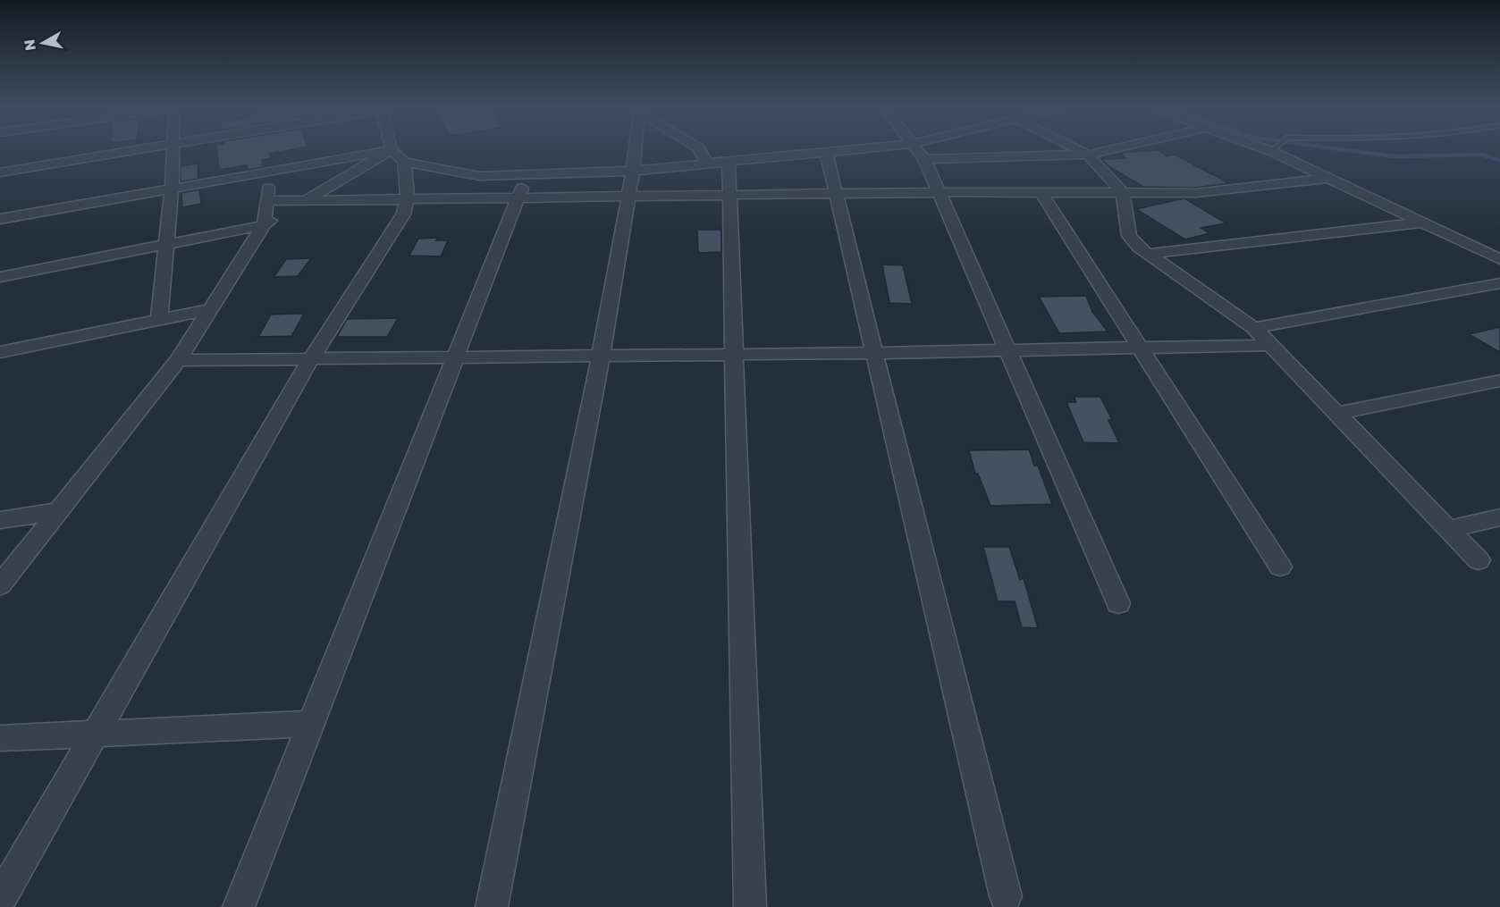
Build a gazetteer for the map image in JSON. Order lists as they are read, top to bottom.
{
  "north": "left"
}
